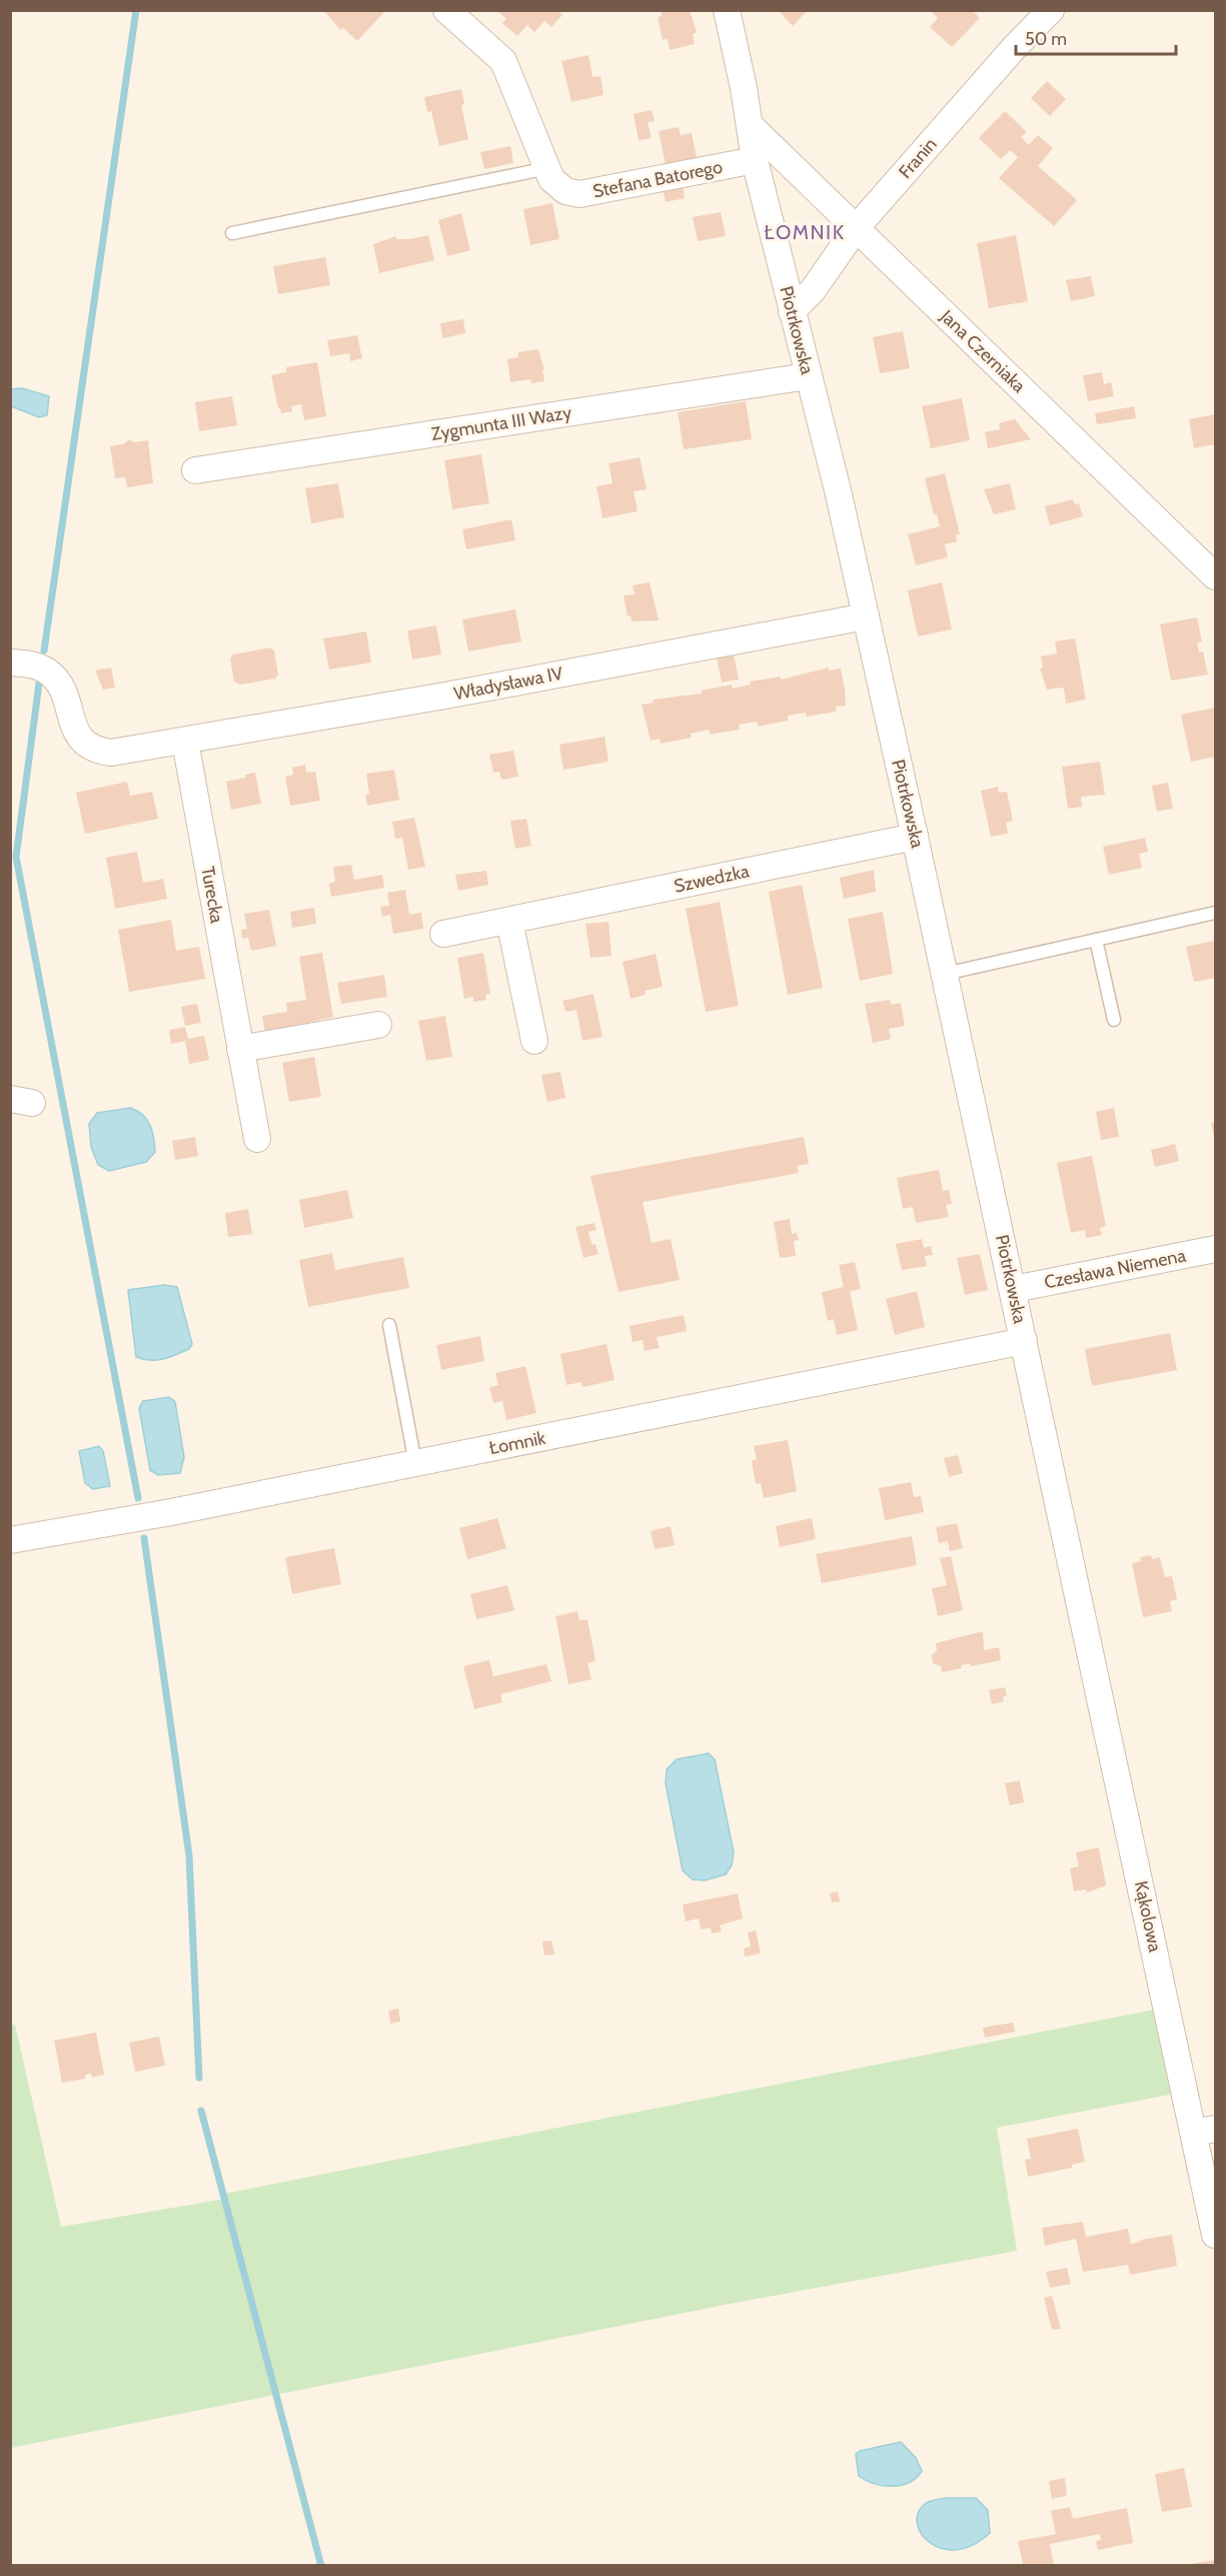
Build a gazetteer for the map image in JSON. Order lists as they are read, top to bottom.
{
  "streets": {
    "street": [
      "Franin",
      "Stefana Batorego",
      "Piotrkowska",
      "Jana Czerniaka",
      "Zygmunta III Wazy",
      "Władysława IV",
      "Szwedzka",
      "Turecka",
      "Czesława Niemena",
      "Łomnik",
      "Kąkolowa"
    ]
  },
  "crossings": [
    ["Franin", "Piotrkowska"],
    ["Franin", "Jana Czerniaka"],
    ["Stefana Batorego", "Piotrkowska"],
    ["Piotrkowska", "Jana Czerniaka"],
    ["Piotrkowska", "Zygmunta III Wazy"],
    ["Piotrkowska", "Władysława IV"],
    ["Piotrkowska", "Szwedzka"],
    ["Piotrkowska", "Czesława Niemena"],
    ["Piotrkowska", "Łomnik"],
    ["Piotrkowska", "Kąkolowa"],
    ["Władysława IV", "Turecka"]
  ],
  "districts": ["ŁOMNIK"],
  "scale_bar": "50 m"
}
